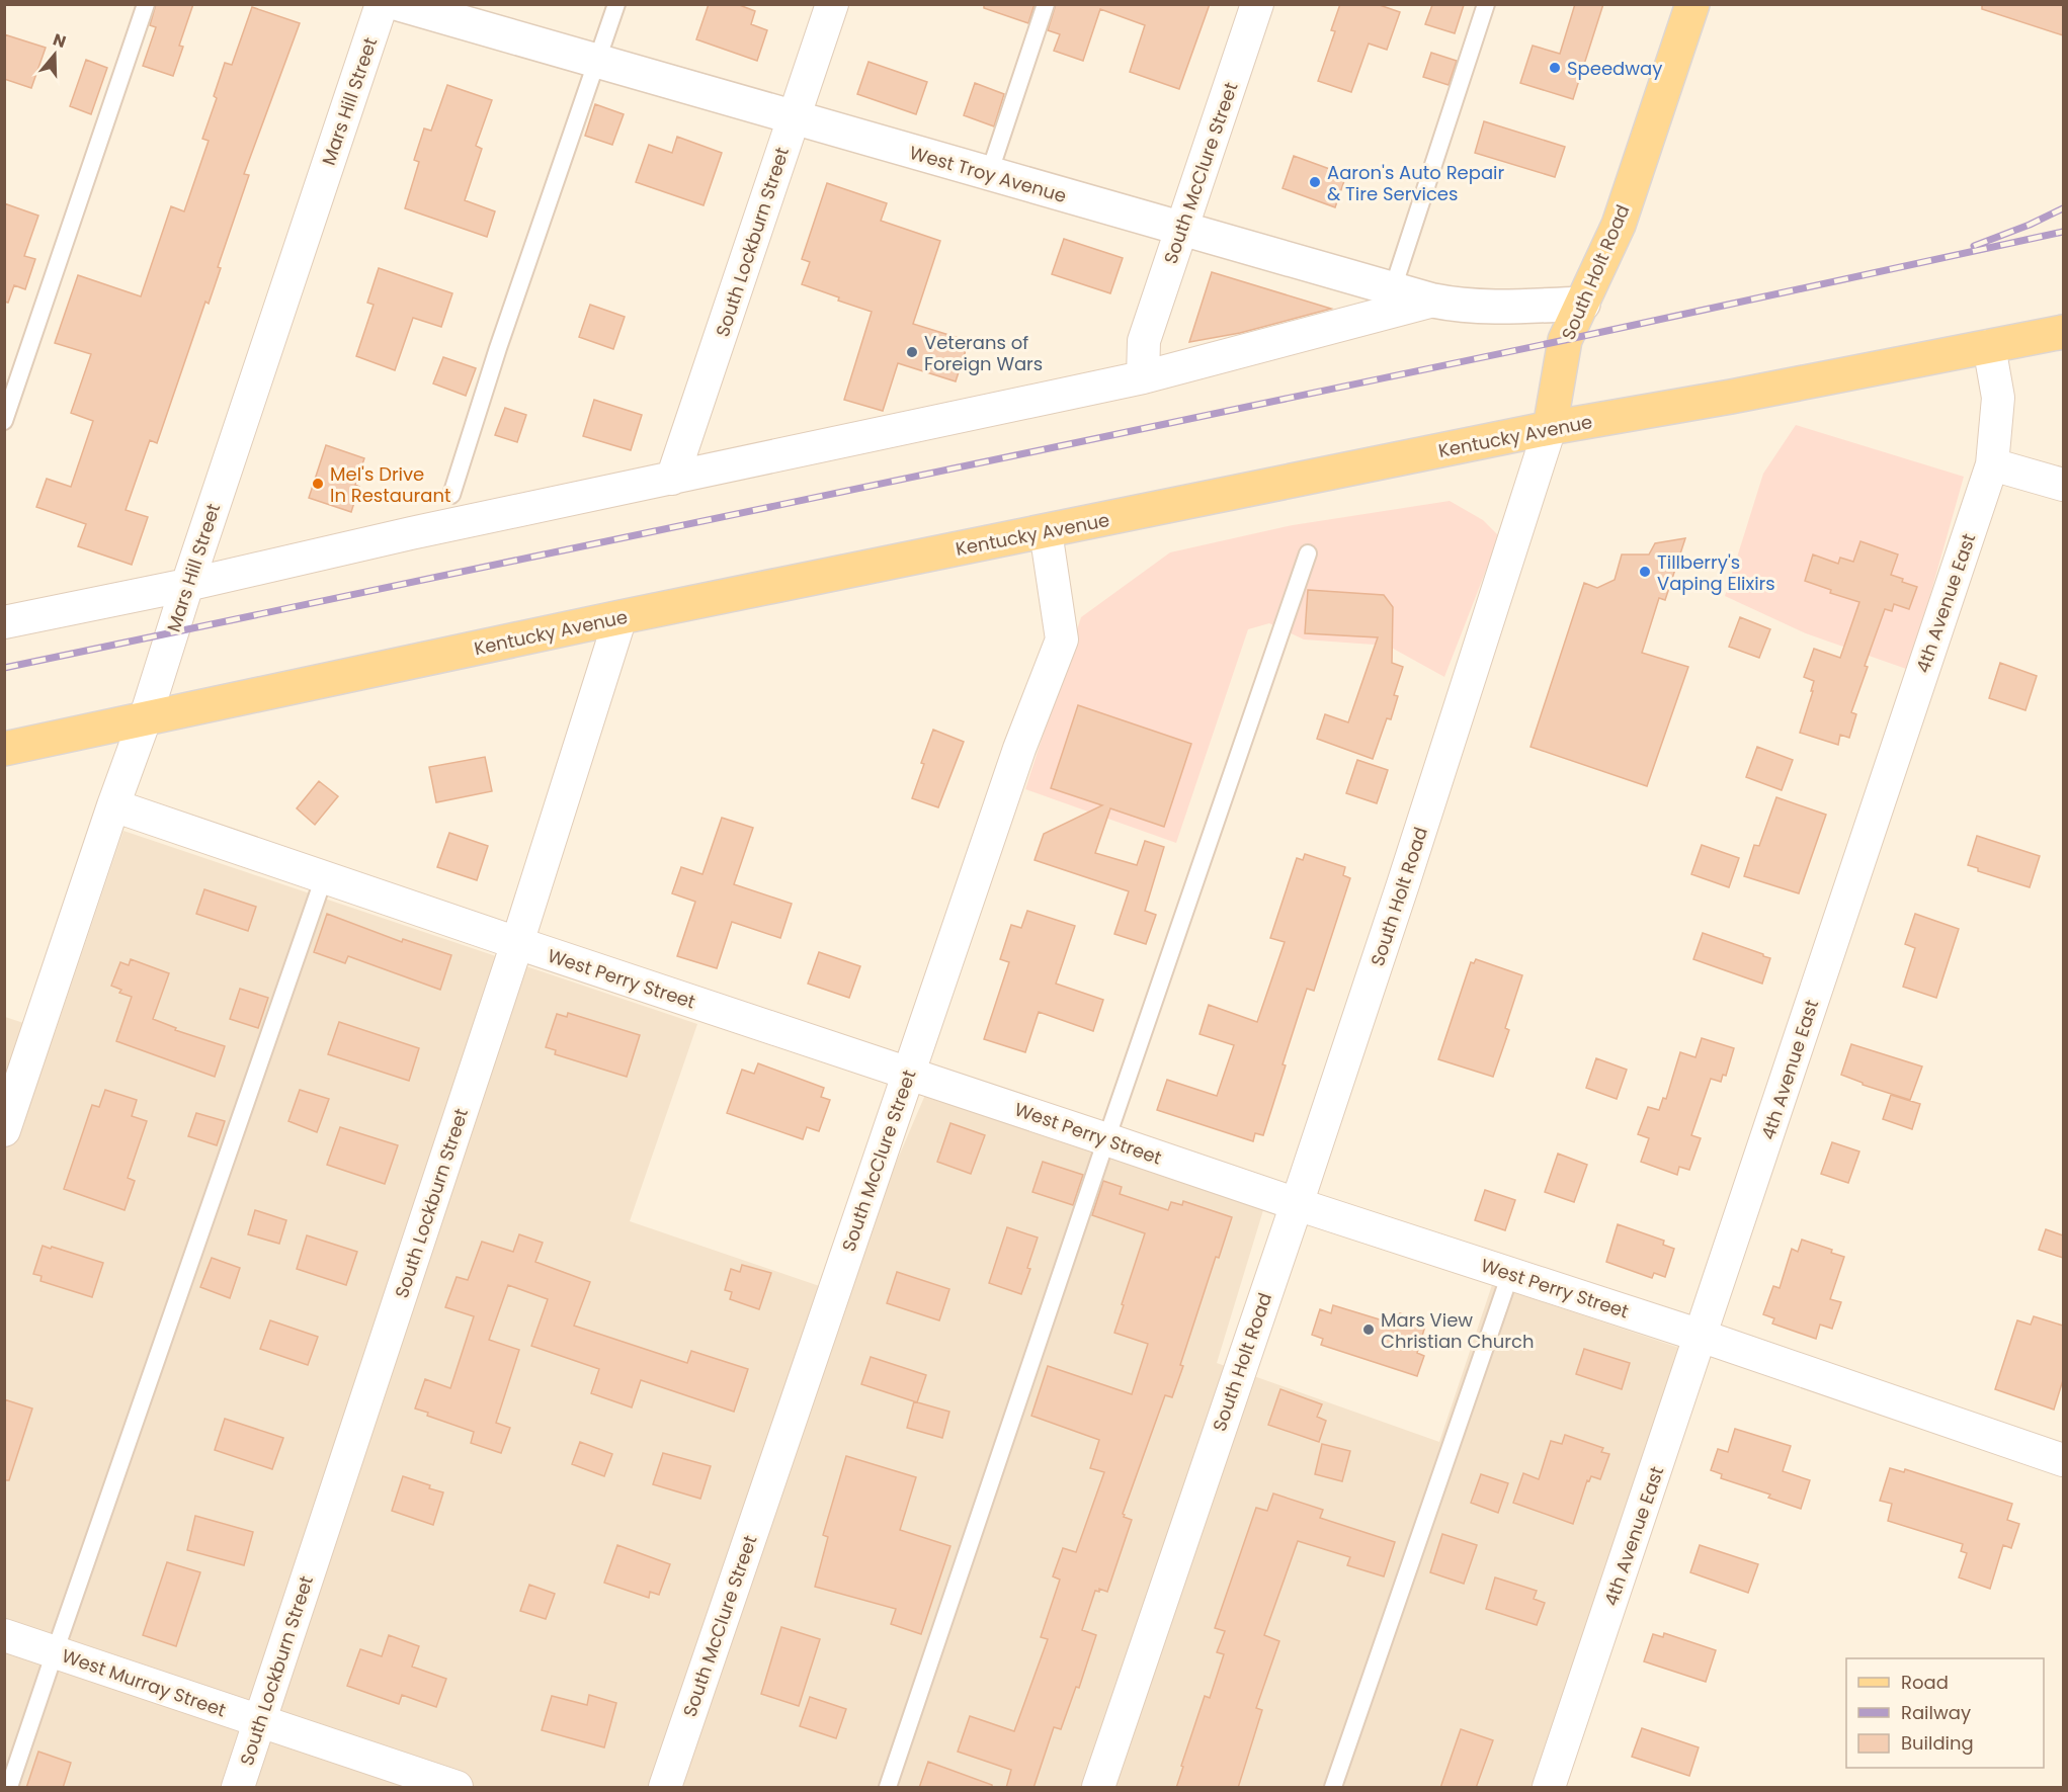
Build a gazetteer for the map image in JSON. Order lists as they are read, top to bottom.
{
  "streets": {
    "main road": ["South Holt Road", "Kentucky Avenue"],
    "street": [
      "Mars Hill Street",
      "South McClure Street",
      "West Troy Avenue",
      "South Lockburn Street",
      "4th Avenue East",
      "West Perry Street",
      "West Murray Street"
    ]
  },
  "crossings": [
    ["Mars Hill Street", "Kentucky Avenue"],
    ["Mars Hill Street", "West Perry Street"],
    ["South McClure Street", "West Troy Avenue"],
    ["South McClure Street", "Kentucky Avenue"],
    ["South McClure Street", "West Perry Street"],
    ["West Troy Avenue", "South Lockburn Street"],
    ["West Troy Avenue", "South Holt Road"],
    ["South Lockburn Street", "Kentucky Avenue"],
    ["South Lockburn Street", "West Perry Street"],
    ["South Lockburn Street", "West Murray Street"],
    ["South Holt Road", "Kentucky Avenue"],
    ["South Holt Road", "West Perry Street"],
    ["Kentucky Avenue", "4th Avenue East"],
    ["4th Avenue East", "West Perry Street"]
  ],
  "places": [
    "Speedway",
    "Aaron's Auto Repair & Tire Services",
    "Veterans of Foreign Wars",
    "Mel's Drive In Restaurant",
    "Tillberry's Vaping Elixirs",
    "Mars View Christian Church"
  ],
  "legend": ["Road", "Railway", "Building"],
  "north": "top"
}
